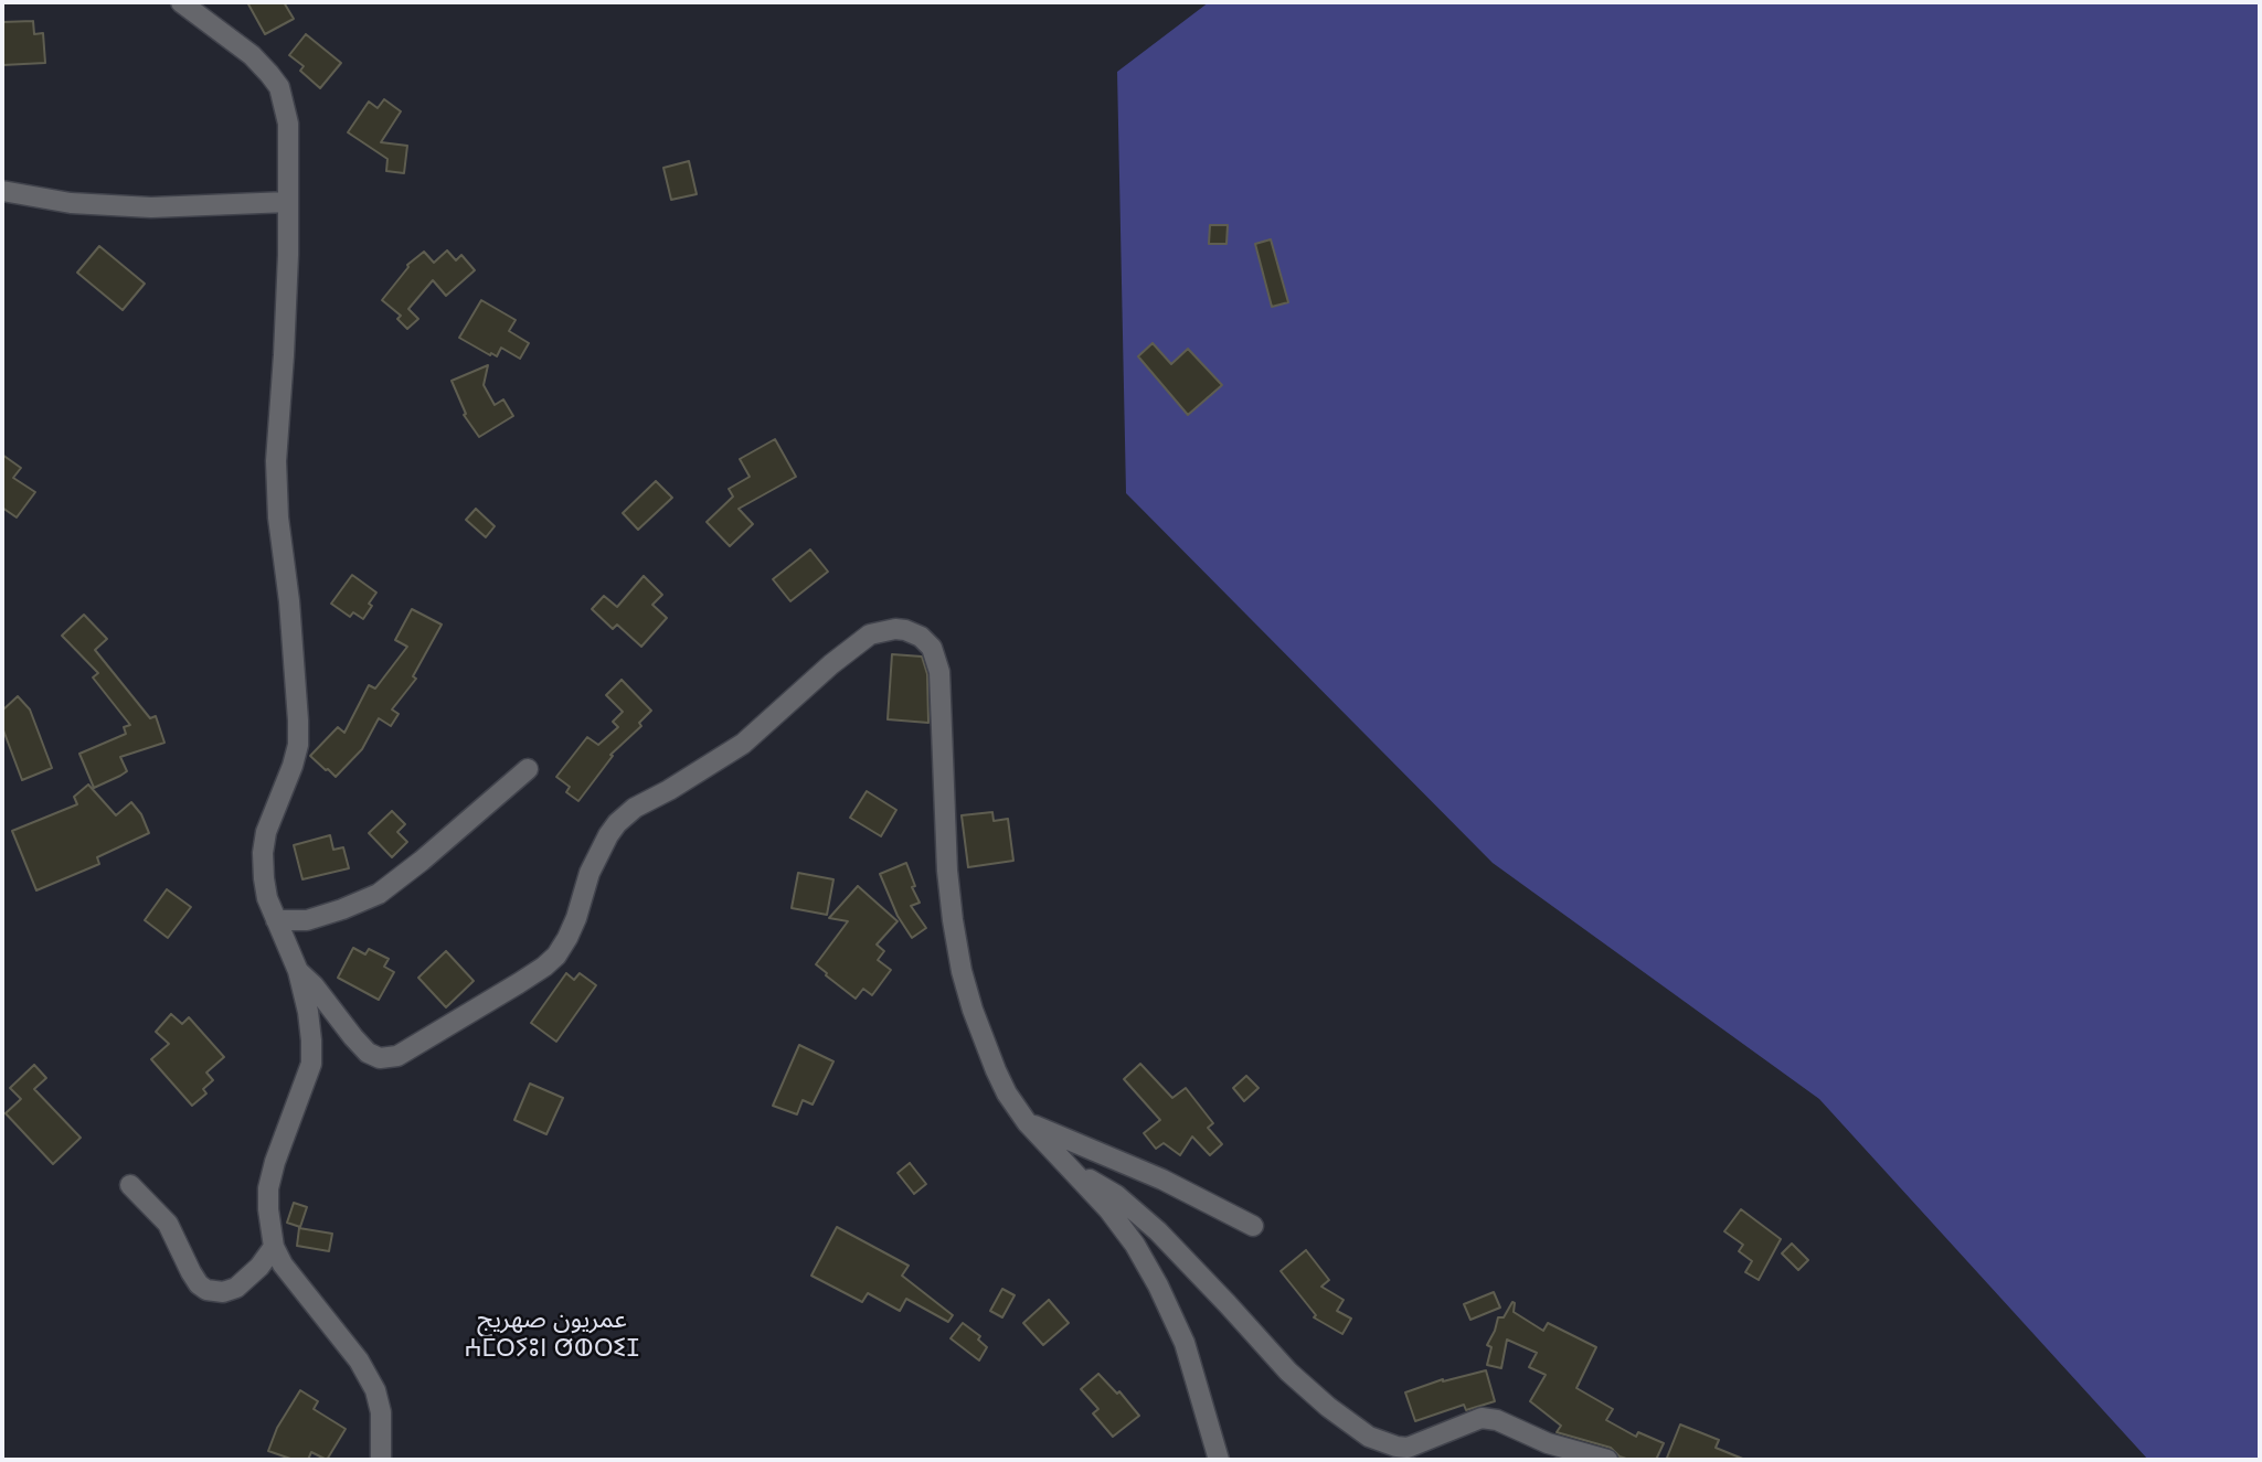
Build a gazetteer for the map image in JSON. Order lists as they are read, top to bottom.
{
  "districts": ["عمريون صهريج ⵄⵎⵔⵢⵓⵏ ⵚⵀⵔⵉⵊ"]
}
